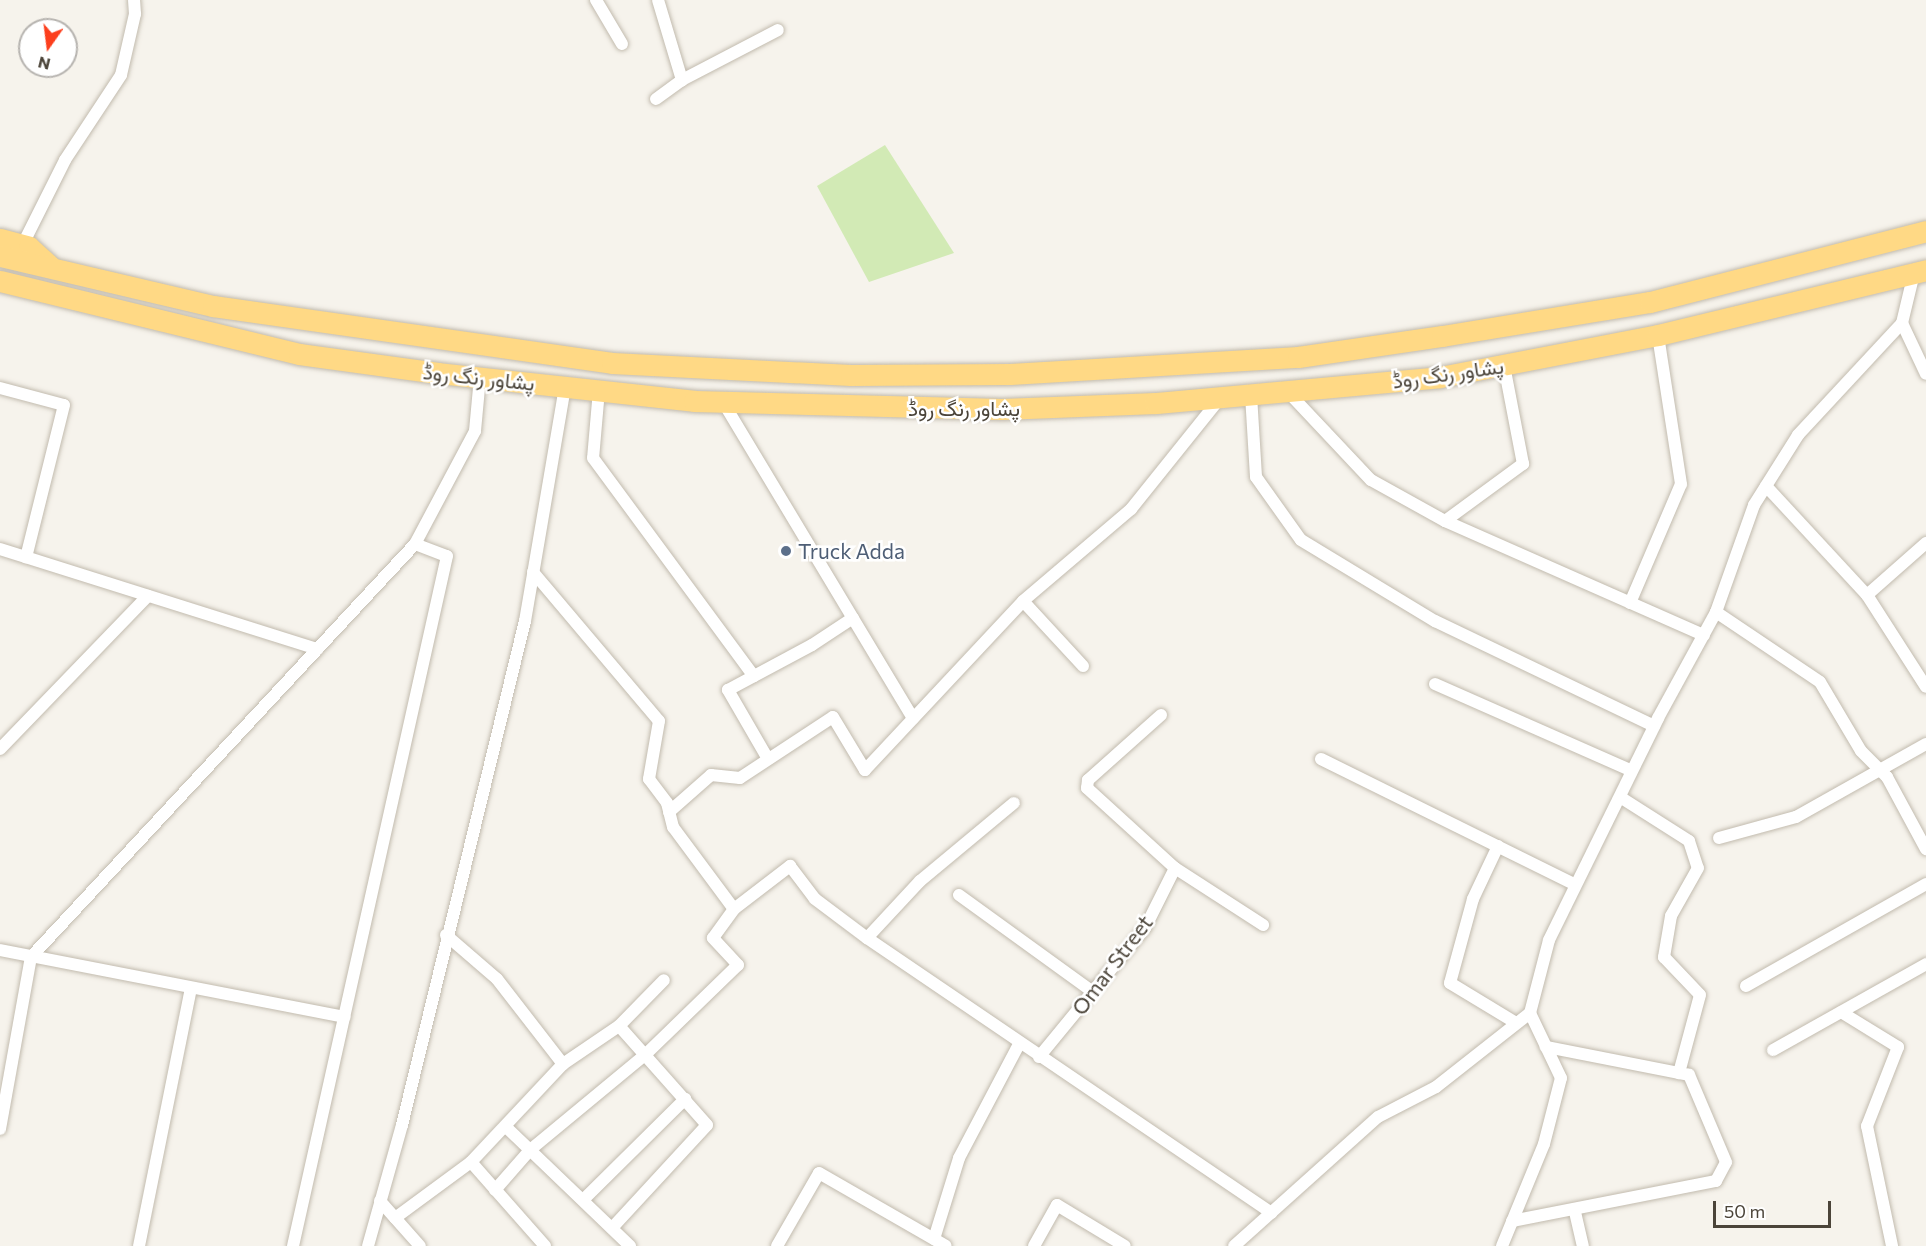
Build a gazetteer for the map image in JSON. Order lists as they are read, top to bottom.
{
  "streets": {
    "highway": ["پشاور رنگ روڈ"],
    "street": ["Omar Street"]
  },
  "places": ["Truck Adda"],
  "scale_bar": "50 m",
  "north": "bottom"
}
